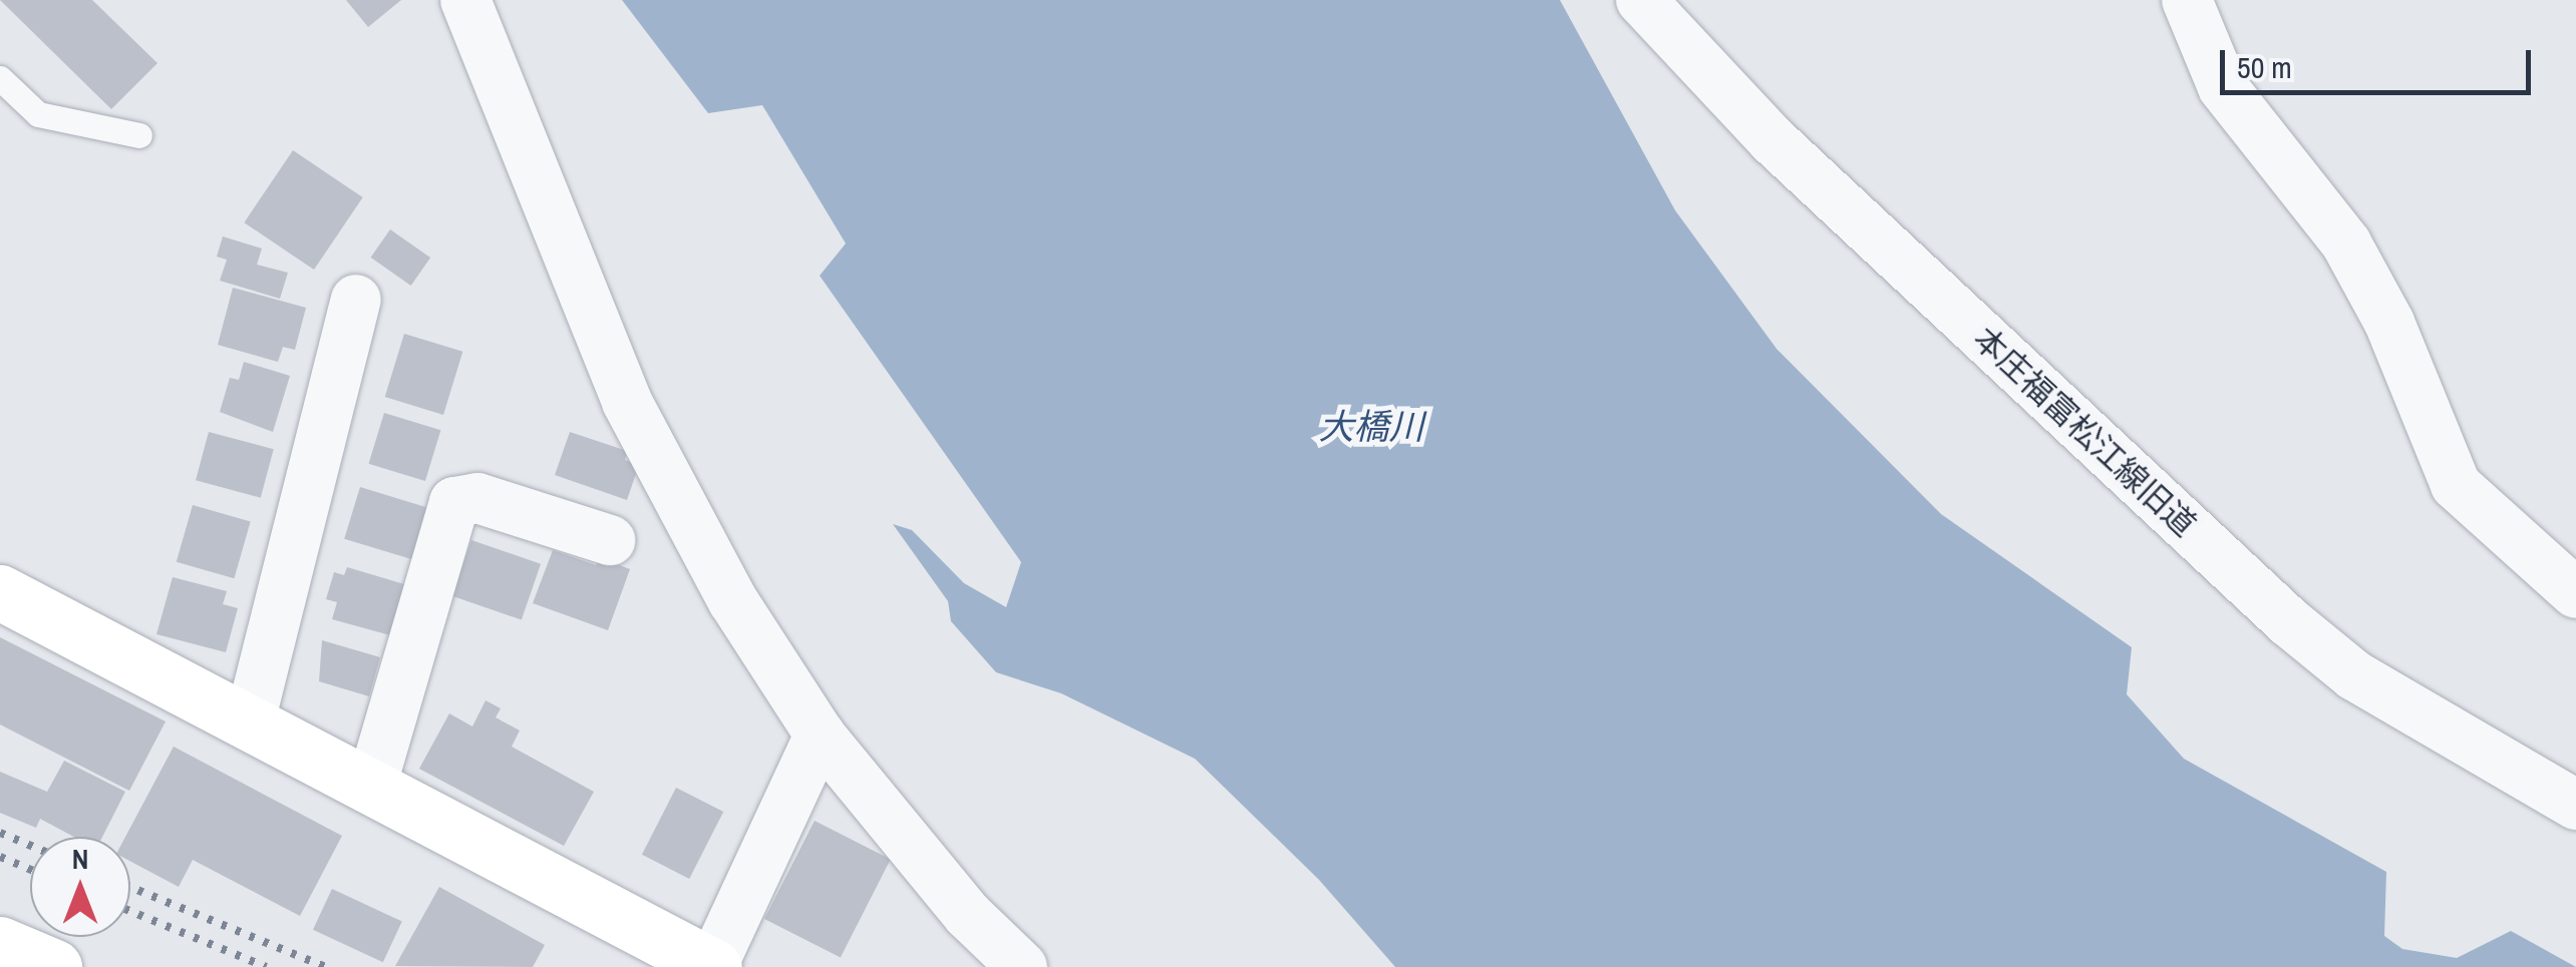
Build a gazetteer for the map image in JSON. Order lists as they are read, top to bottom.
{
  "streets": {
    "street": ["本庄福富松江線旧道"]
  },
  "water": ["大橋川"],
  "scale_bar": "50 m",
  "north": "top"
}
